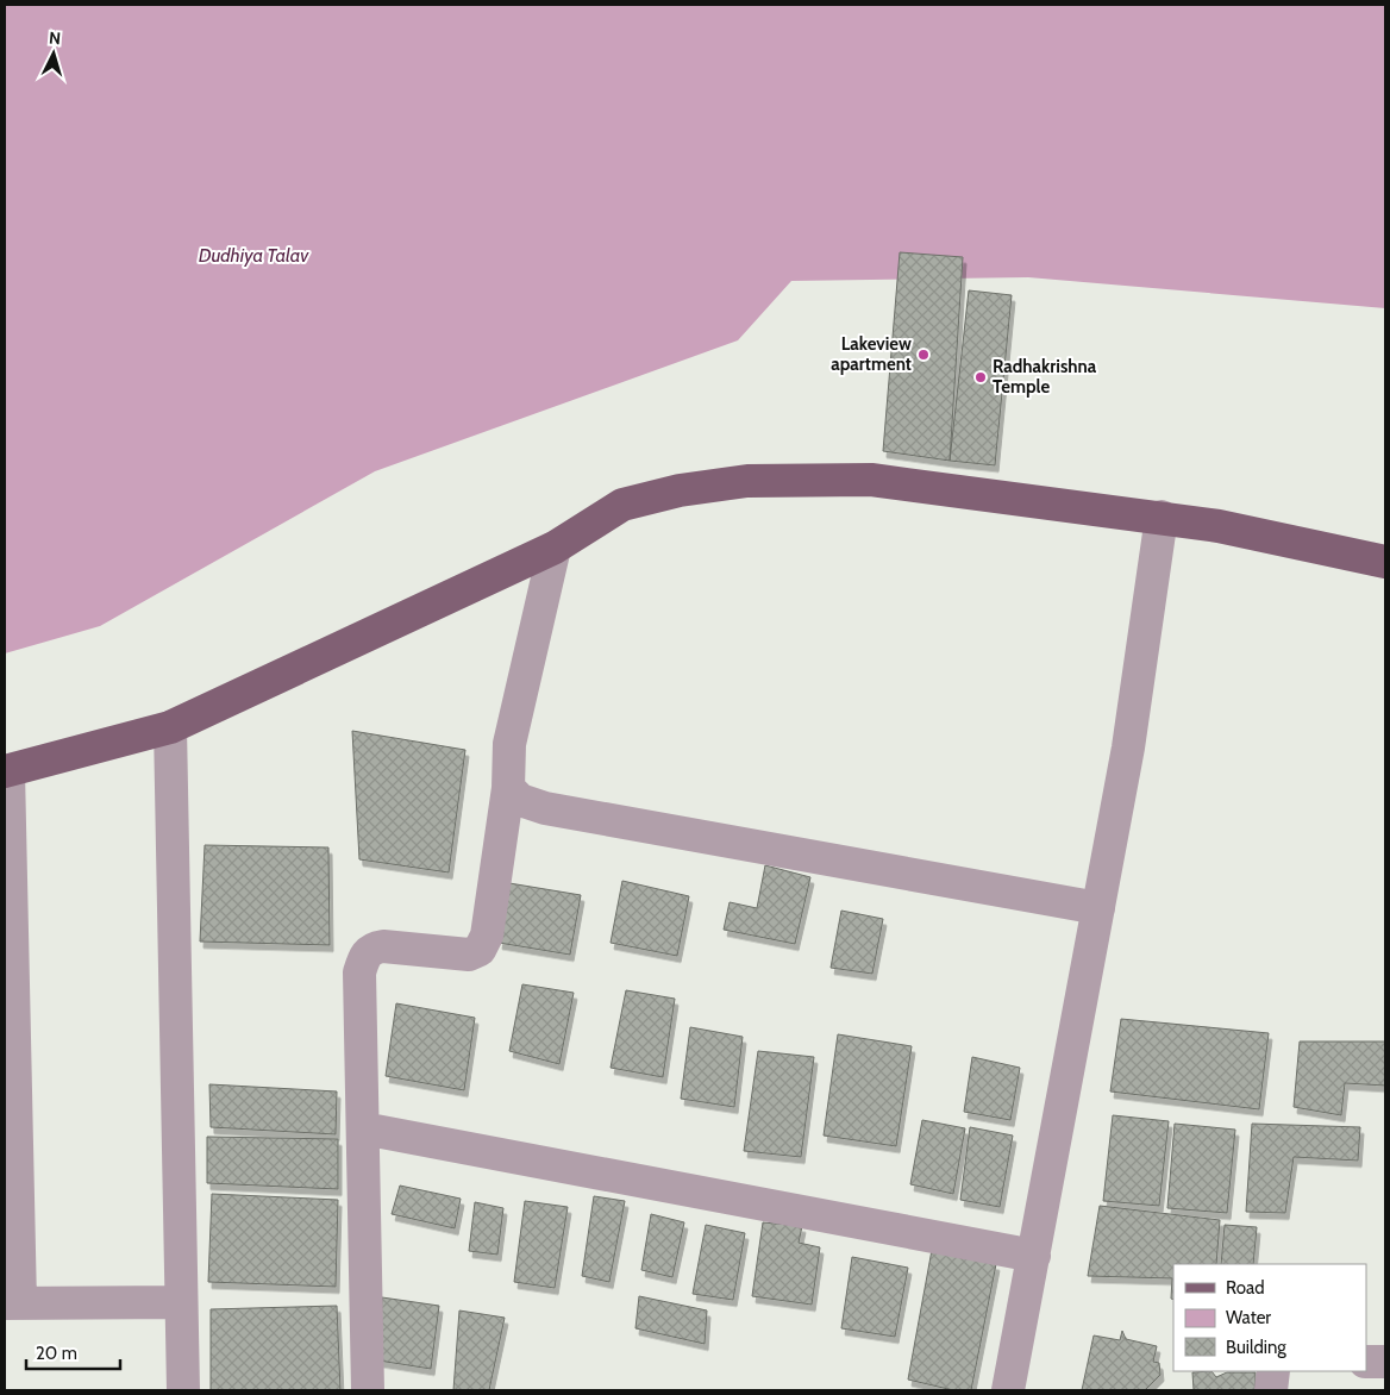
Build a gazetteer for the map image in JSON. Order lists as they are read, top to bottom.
{
  "water": ["Dudhiya Talav"],
  "places": ["Lakeview apartment", "Radhakrishna Temple"],
  "legend": ["Road", "Water", "Building"],
  "scale_bar": "20 m",
  "north": "top"
}
